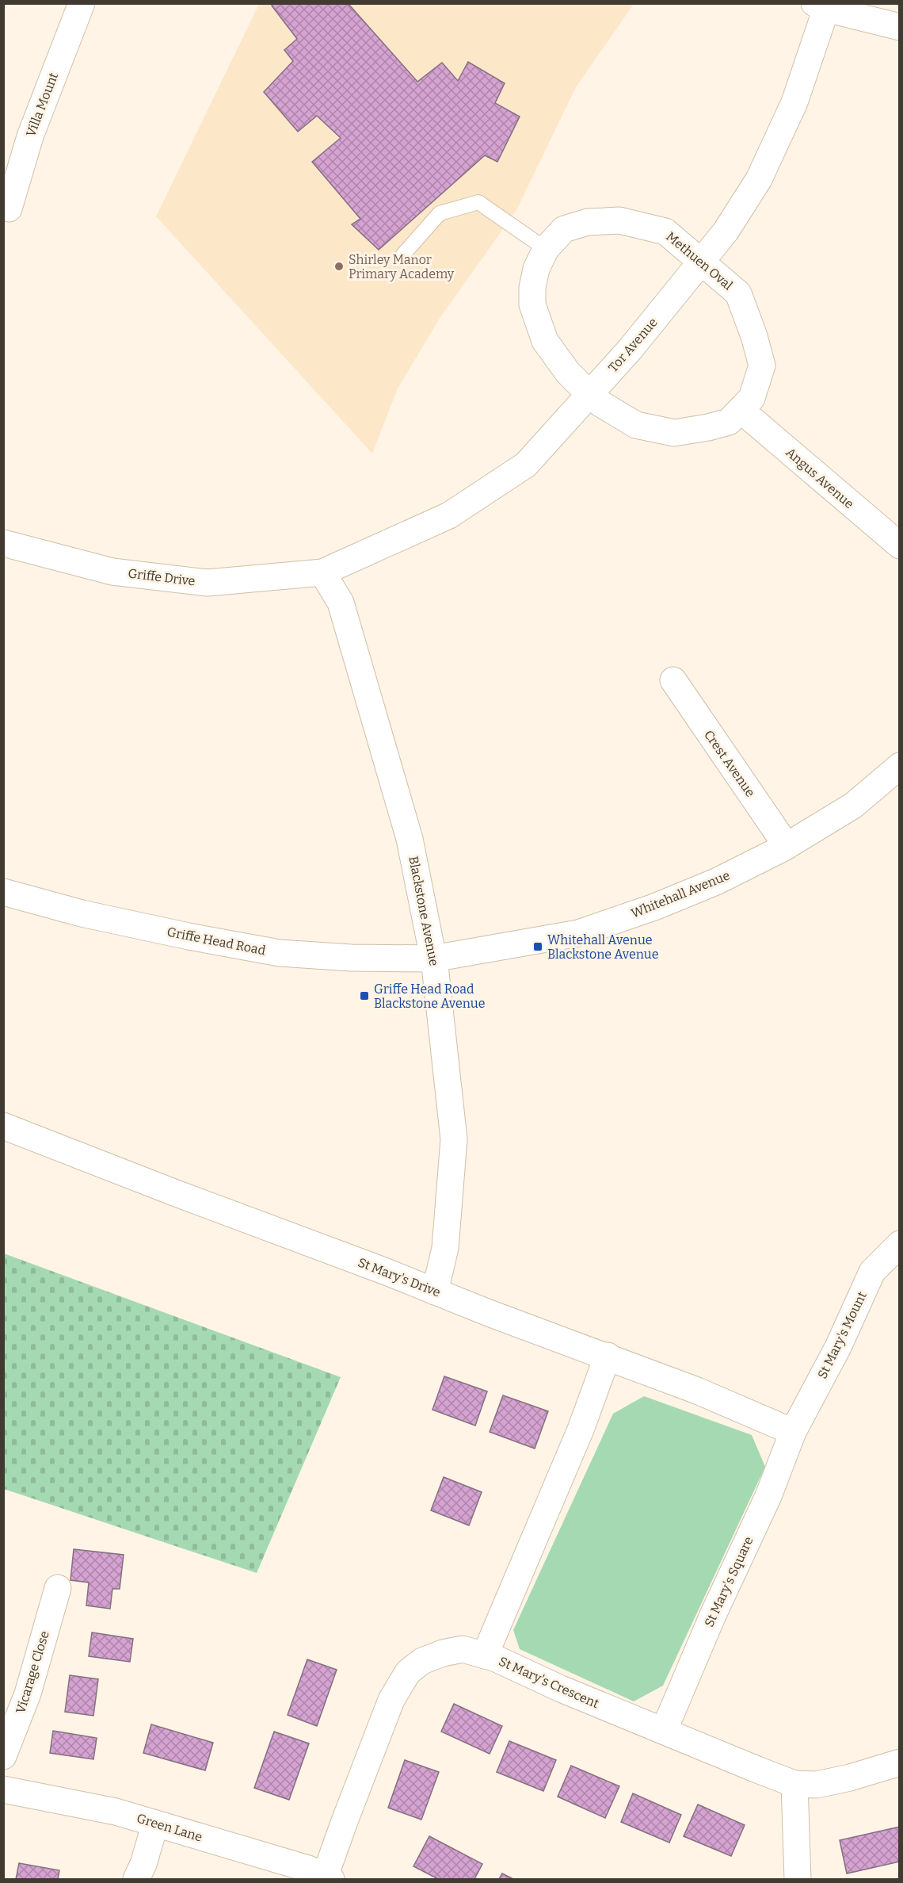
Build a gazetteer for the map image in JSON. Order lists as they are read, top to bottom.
{
  "streets": {
    "street": [
      "Villa Mount",
      "Methuen Oval",
      "Tor Avenue",
      "Angus Avenue",
      "Griffe Drive",
      "Crest Avenue",
      "Whitehall Avenue",
      "Blackstone Avenue",
      "Griffe Head Road",
      "St Mary's Drive",
      "St Mary's Mount",
      "St Mary's Square",
      "Vicarage Close",
      "St Mary's Crescent",
      "Green Lane"
    ]
  },
  "crossings": [
    ["Methuen Oval", "Tor Avenue"],
    ["Methuen Oval", "Angus Avenue"],
    ["Tor Avenue", "Griffe Drive"],
    ["Tor Avenue", "Blackstone Avenue"],
    ["Griffe Drive", "Blackstone Avenue"],
    ["Crest Avenue", "Whitehall Avenue"],
    ["Whitehall Avenue", "Blackstone Avenue"],
    ["Whitehall Avenue", "Griffe Head Road"],
    ["Blackstone Avenue", "Griffe Head Road"],
    ["Blackstone Avenue", "St Mary's Drive"],
    ["St Mary's Drive", "St Mary's Mount"],
    ["St Mary's Drive", "St Mary's Square"],
    ["St Mary's Mount", "St Mary's Square"],
    ["St Mary's Square", "St Mary's Crescent"],
    ["St Mary's Crescent", "Green Lane"]
  ],
  "places": {
    "other": ["Shirley Manor Primary Academy"],
    "transit": ["Whitehall Avenue Blackstone Avenue", "Griffe Head Road Blackstone Avenue"]
  }
}
